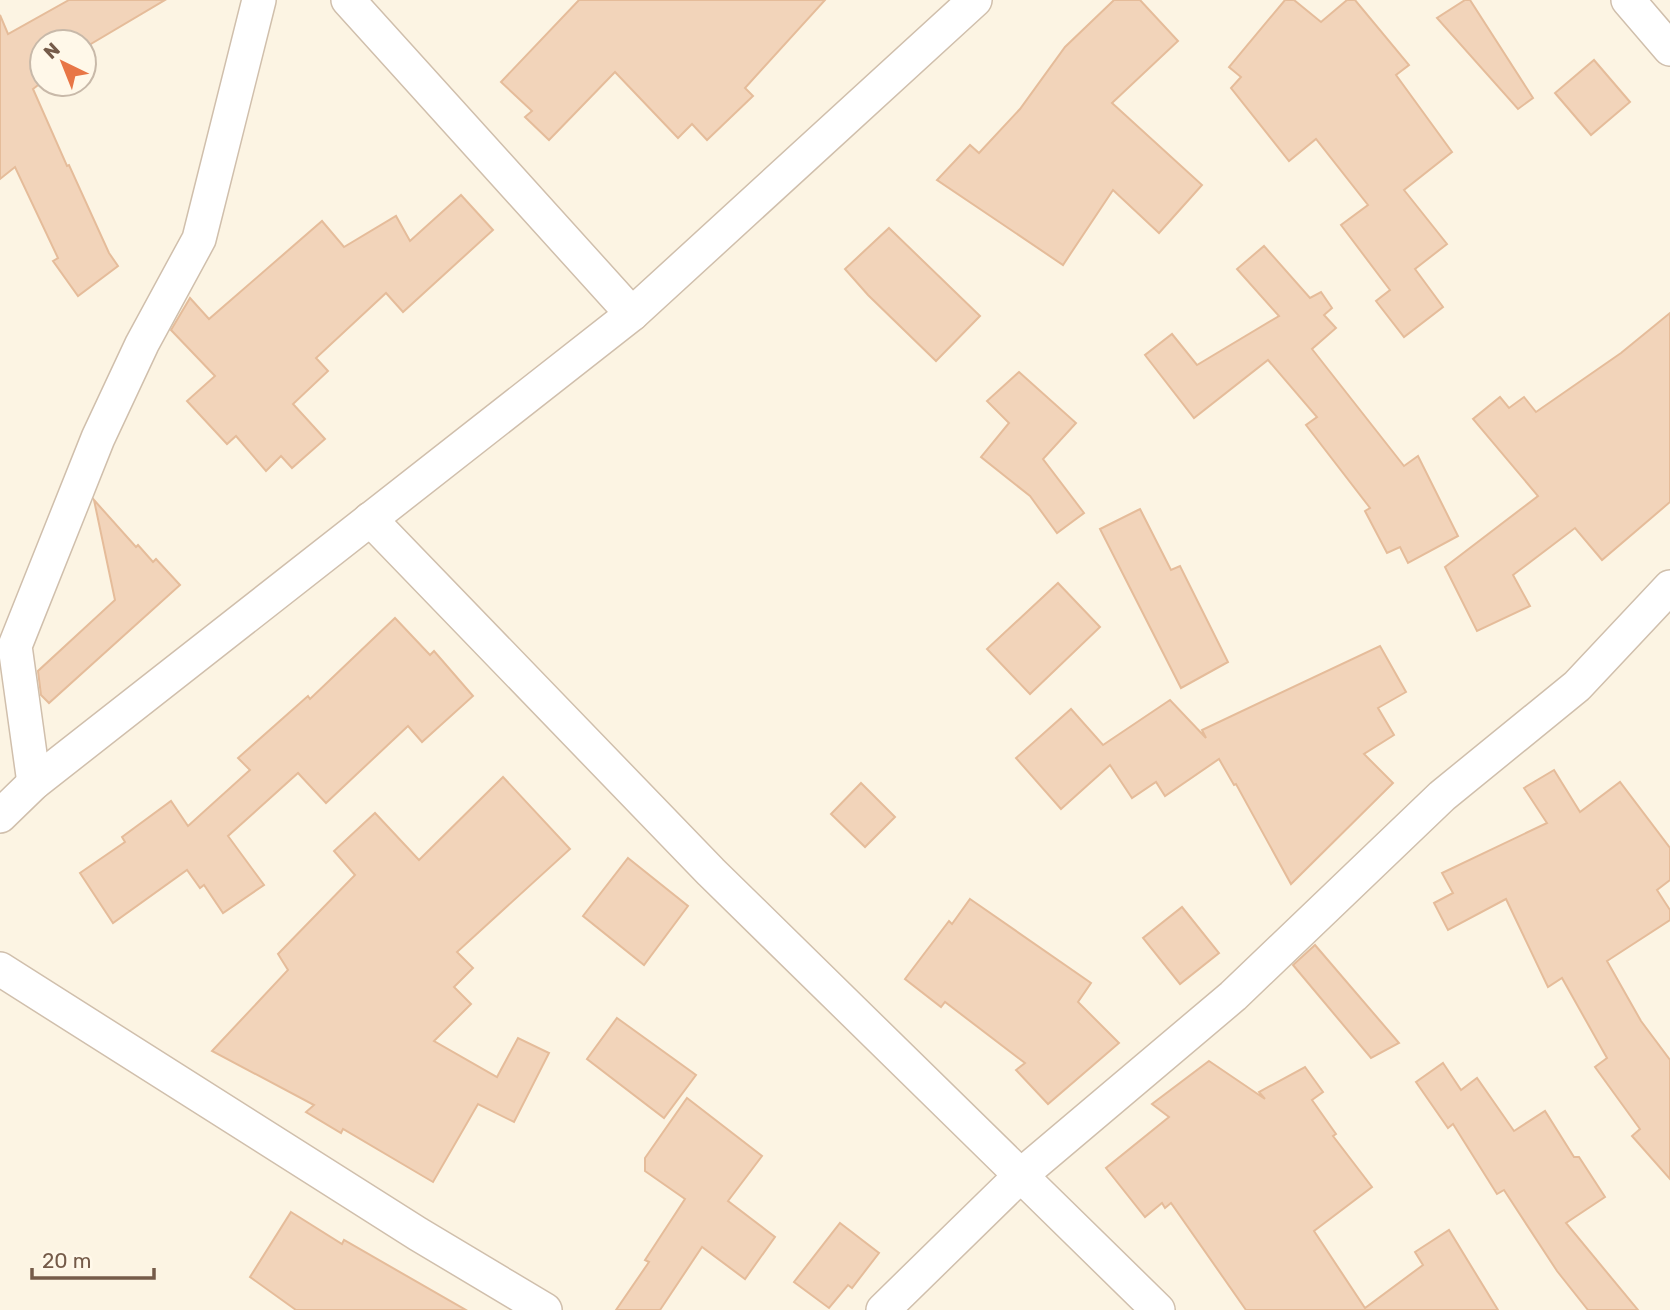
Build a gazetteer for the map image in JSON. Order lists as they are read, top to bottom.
{
  "scale_bar": "20 m",
  "north": "top left"
}
